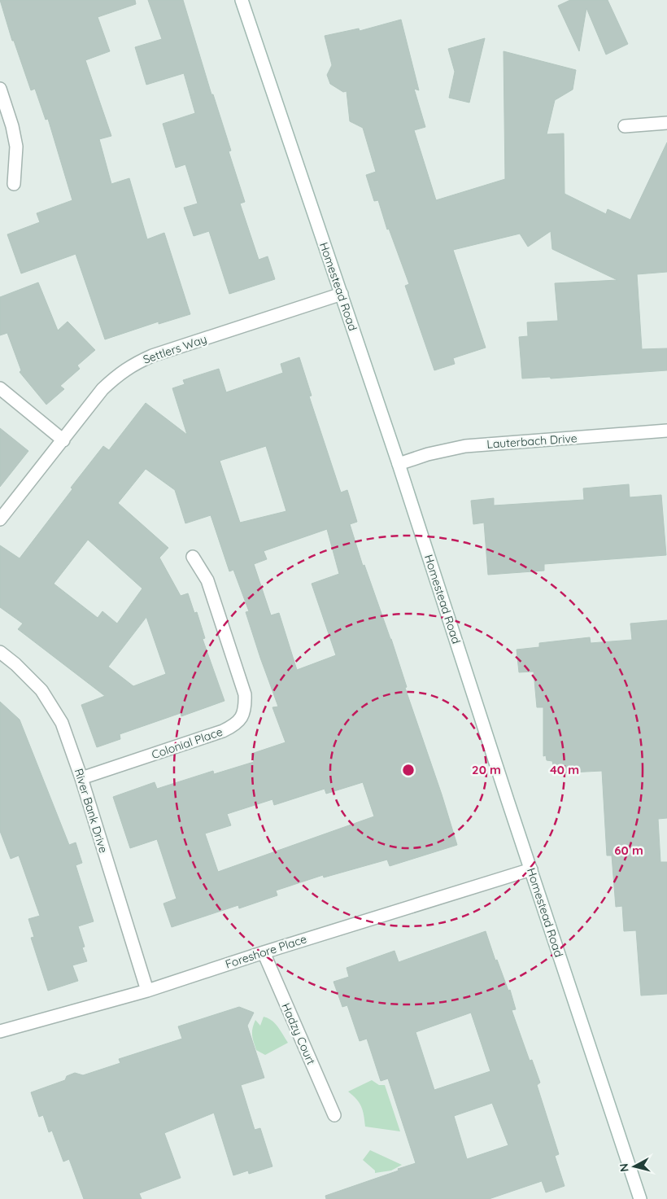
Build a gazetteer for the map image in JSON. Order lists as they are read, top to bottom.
{
  "streets": {
    "street": [
      "Homestead Road",
      "Settlers Way",
      "Lauterbach Drive",
      "Colonial Place",
      "River Bank Drive",
      "Foreshore Place",
      "Hadzy Court"
    ]
  },
  "crossings": [
    ["Homestead Road", "Settlers Way"],
    ["Homestead Road", "Lauterbach Drive"],
    ["Homestead Road", "Foreshore Place"],
    ["Colonial Place", "River Bank Drive"],
    ["River Bank Drive", "Foreshore Place"],
    ["Foreshore Place", "Hadzy Court"]
  ],
  "north": "left",
  "rings": ["20 m", "40 m", "60 m"]
}
